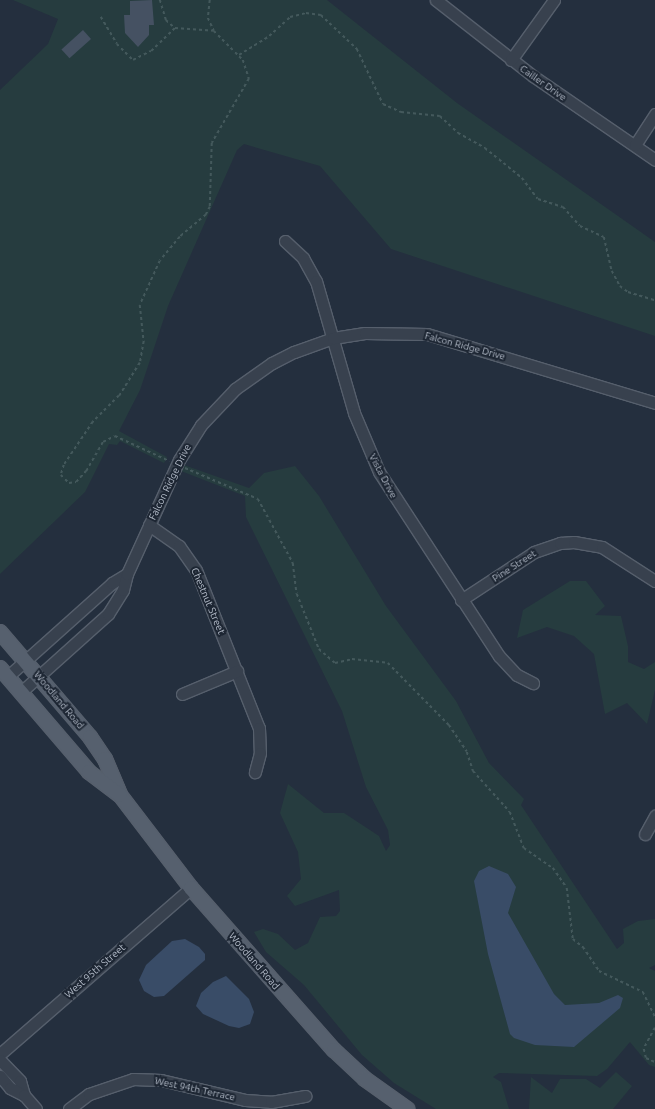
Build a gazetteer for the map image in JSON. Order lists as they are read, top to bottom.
{
  "streets": {
    "main road": ["Woodland Road"],
    "street": [
      "Cailler Drive",
      "Falcon Ridge Drive",
      "Vista Drive",
      "Pine Street",
      "Chestnut Street",
      "West 95th Street",
      "West 94th Terrace"
    ]
  },
  "crossings": [
    ["Falcon Ridge Drive", "Vista Drive"],
    ["Falcon Ridge Drive", "Chestnut Street"],
    ["Falcon Ridge Drive", "Woodland Road"],
    ["Vista Drive", "Pine Street"],
    ["Woodland Road", "West 95th Street"]
  ]
}
